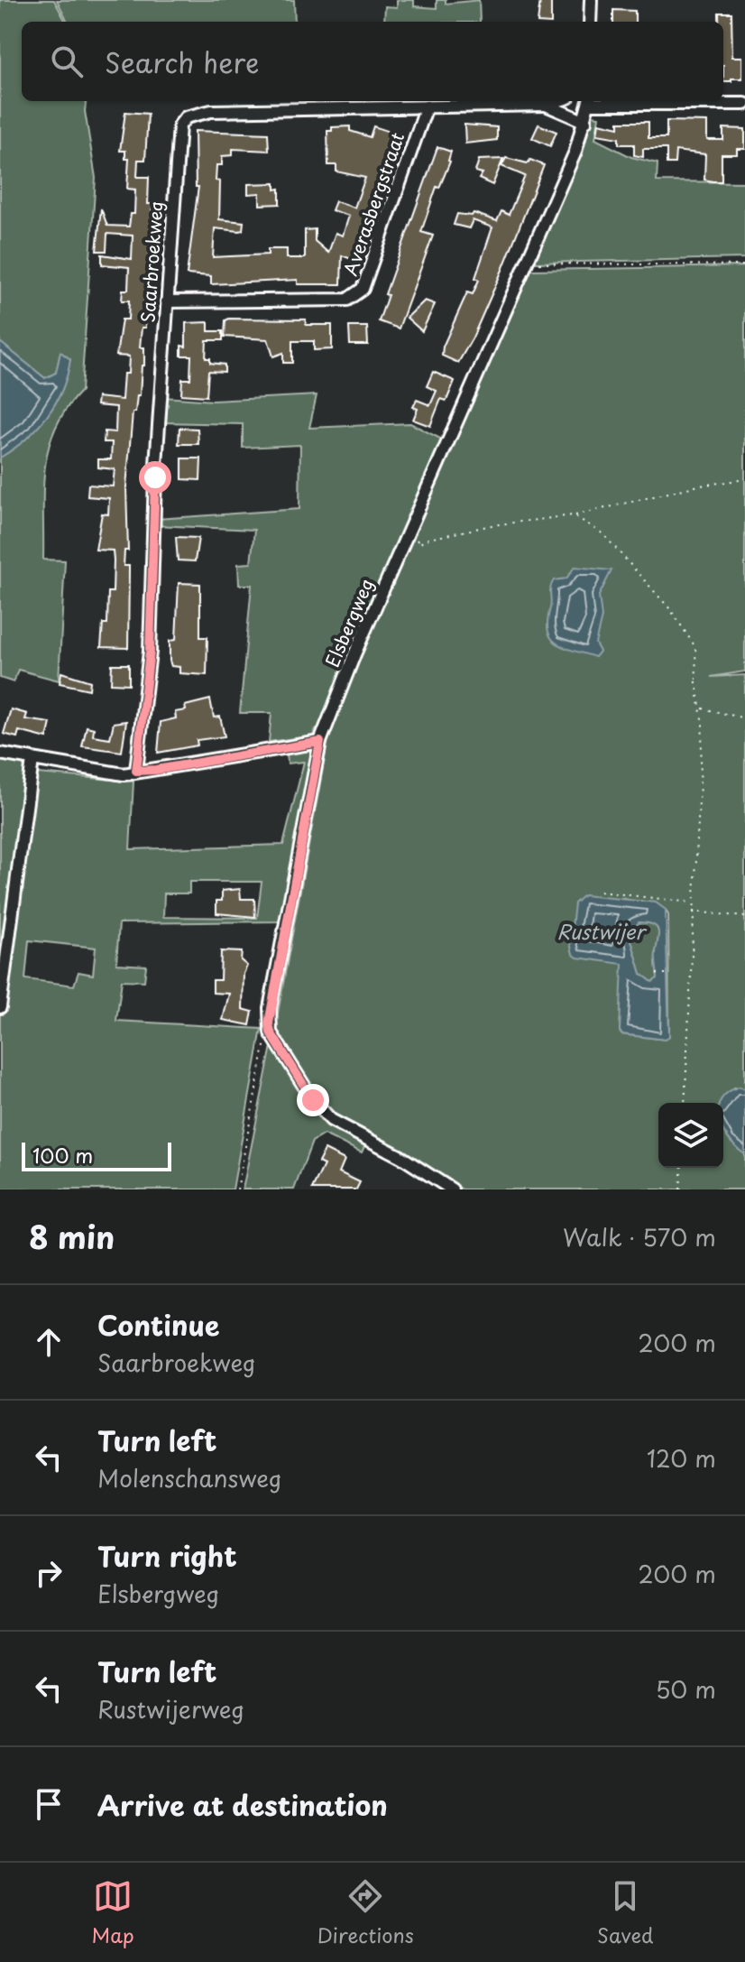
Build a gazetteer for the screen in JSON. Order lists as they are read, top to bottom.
{
  "streets": {
    "street": ["Averasbergstraat", "Saarbroekweg", "Elsbergweg"]
  },
  "crossings": [
    ["Averasbergstraat", "Saarbroekweg"],
    ["Saarbroekweg", "Elsbergweg"]
  ],
  "water": ["Rustwijer"],
  "scale_bar": "100 m",
  "page": {
    "search": "Search here",
    "scale": "100 m",
    "heading": ["8 min", "Walk · 570 m"],
    "list": [
      ["Continue", "Saarbroekweg", "200 m"],
      ["Turn left", "Molenschansweg", "120 m"],
      ["Turn right", "Elsbergweg", "200 m"],
      ["Turn left", "Rustwijerweg", "50 m"],
      "Arrive at destination"
    ],
    "nav": ["Map", "Directions", "Saved"]
  }
}
